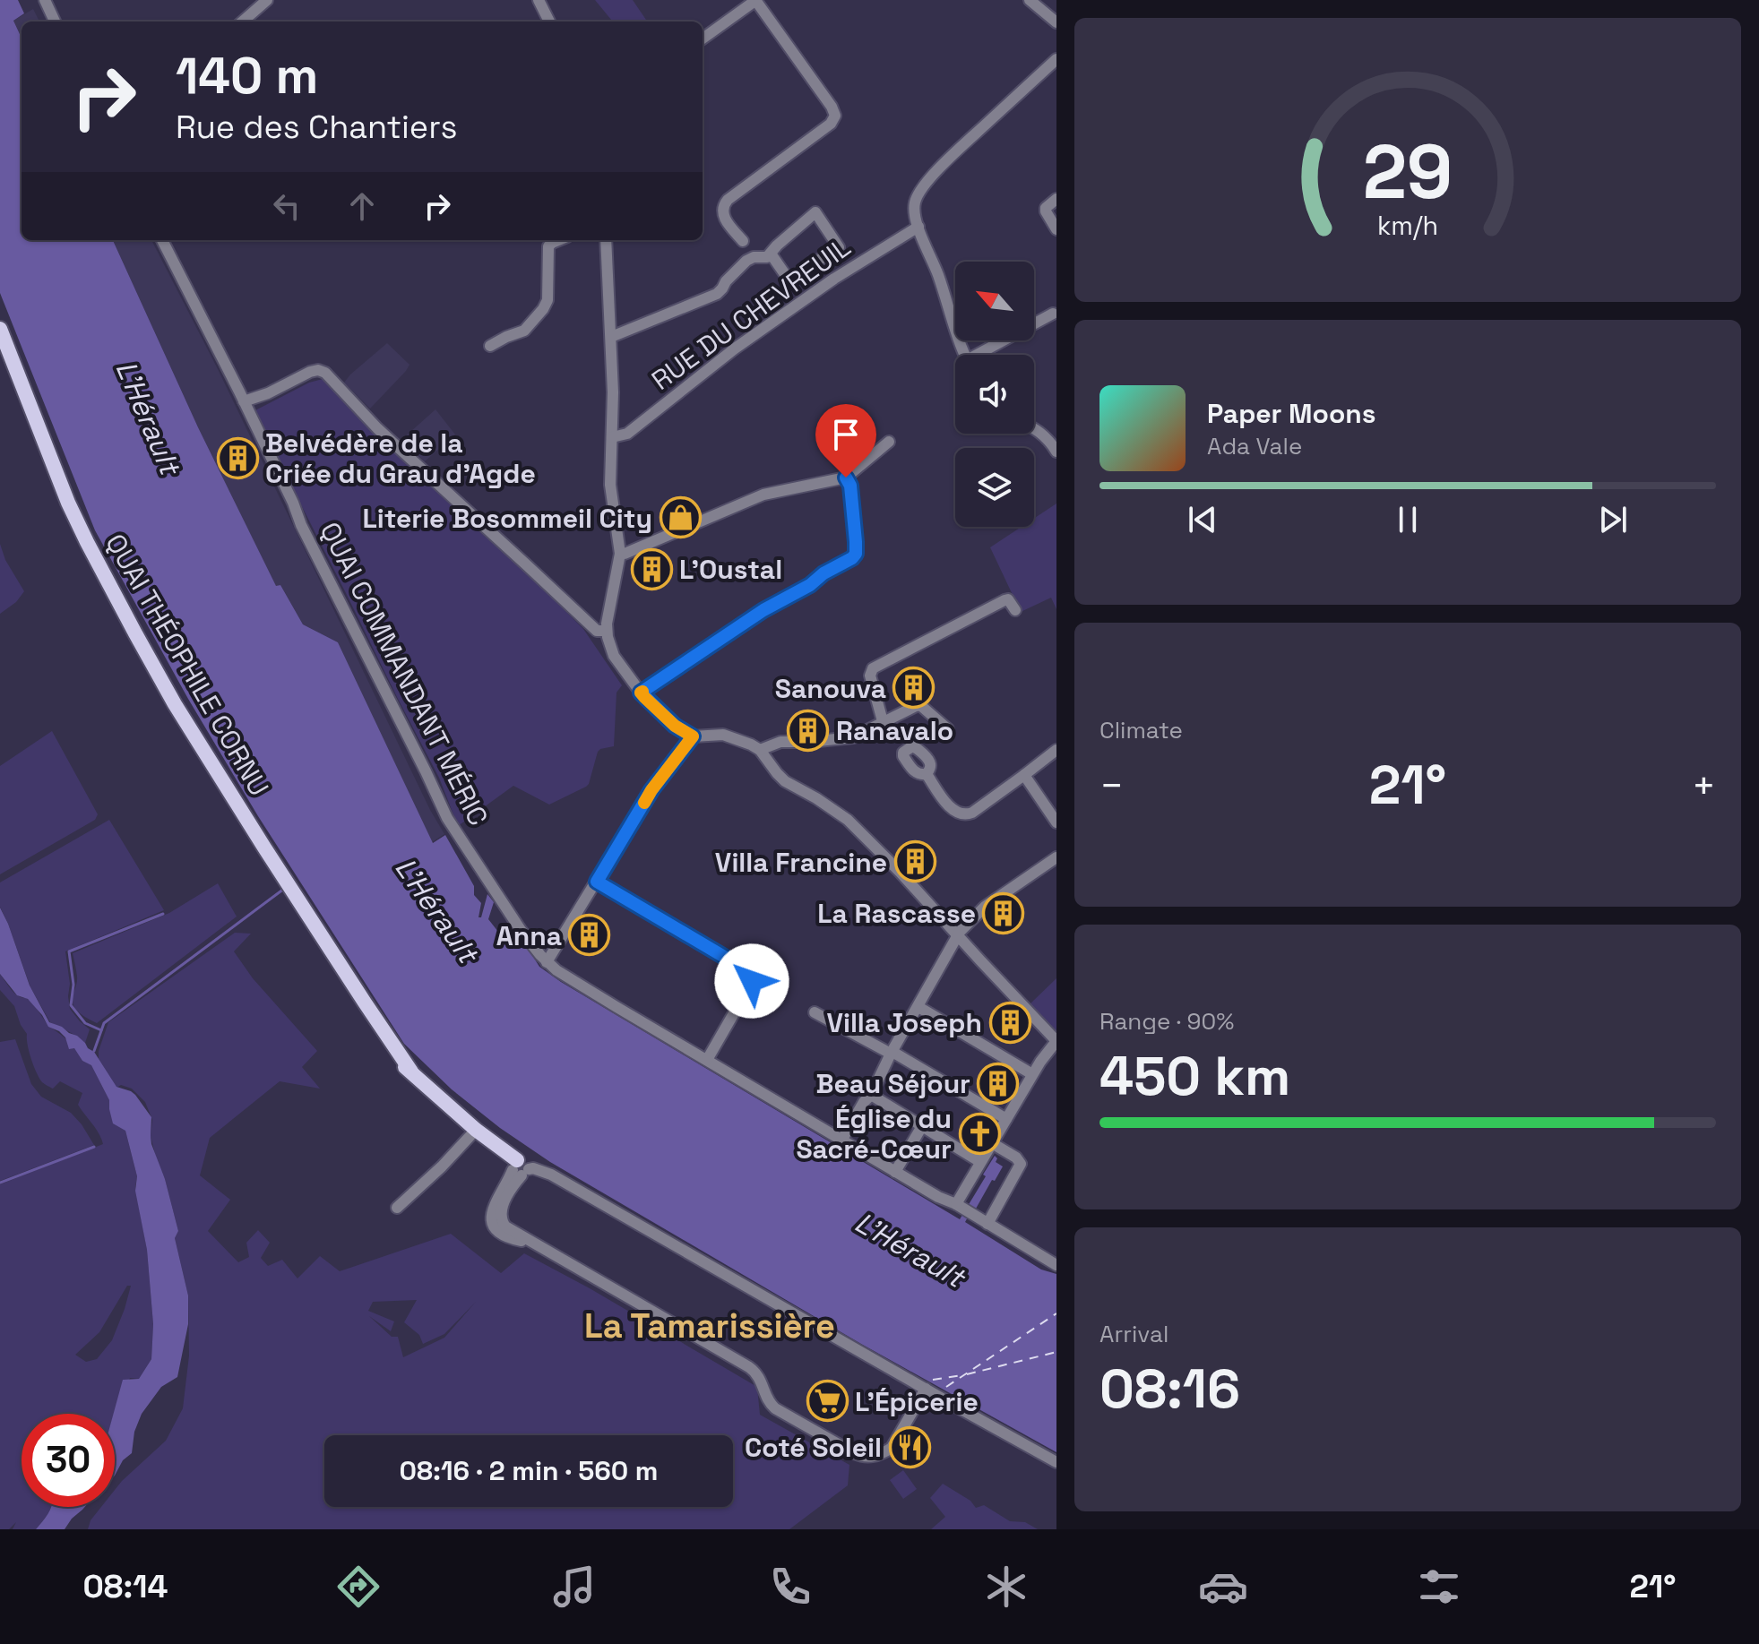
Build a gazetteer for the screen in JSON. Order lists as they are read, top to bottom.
{
  "streets": {
    "main road": ["QUAI THÉOPHILE CORNU"],
    "street": ["RUE DU CHEVREUIL", "QUAI COMMANDANT MÉRIC"]
  },
  "districts": ["La Tamarissière"],
  "water": ["L'Hérault"],
  "places": {
    "building": [
      "Belvédère de la Criée du Grau d'Agde",
      "L'Oustal",
      "Sanouva",
      "Ranavalo",
      "Villa Francine",
      "La Rascasse",
      "Anna",
      "Villa Joseph",
      "Beau Séjour"
    ],
    "shop": ["Literie Bosommeil City"],
    "church": ["Église du Sacré-Cœur"],
    "supermarket": ["L'Épicerie"],
    "restaurant": ["Coté Soleil"]
  },
  "north": "top left",
  "page": {
    "turn": ["140 m", "Rue des Chantiers"],
    "song": ["Paper Moons", "Ada Vale"],
    "tile": [
      "Climate",
      ["Range · 90%", "450 km"],
      ["Arrival", "08:16"]
    ],
    "heat": ["−", "21°", "+"],
    "limit": "30",
    "trip": "08:16 · 2 min · 560 m",
    "tabs": ["08:14", "21°"],
    "gauge": ["29", "km/h"]
  }
}
